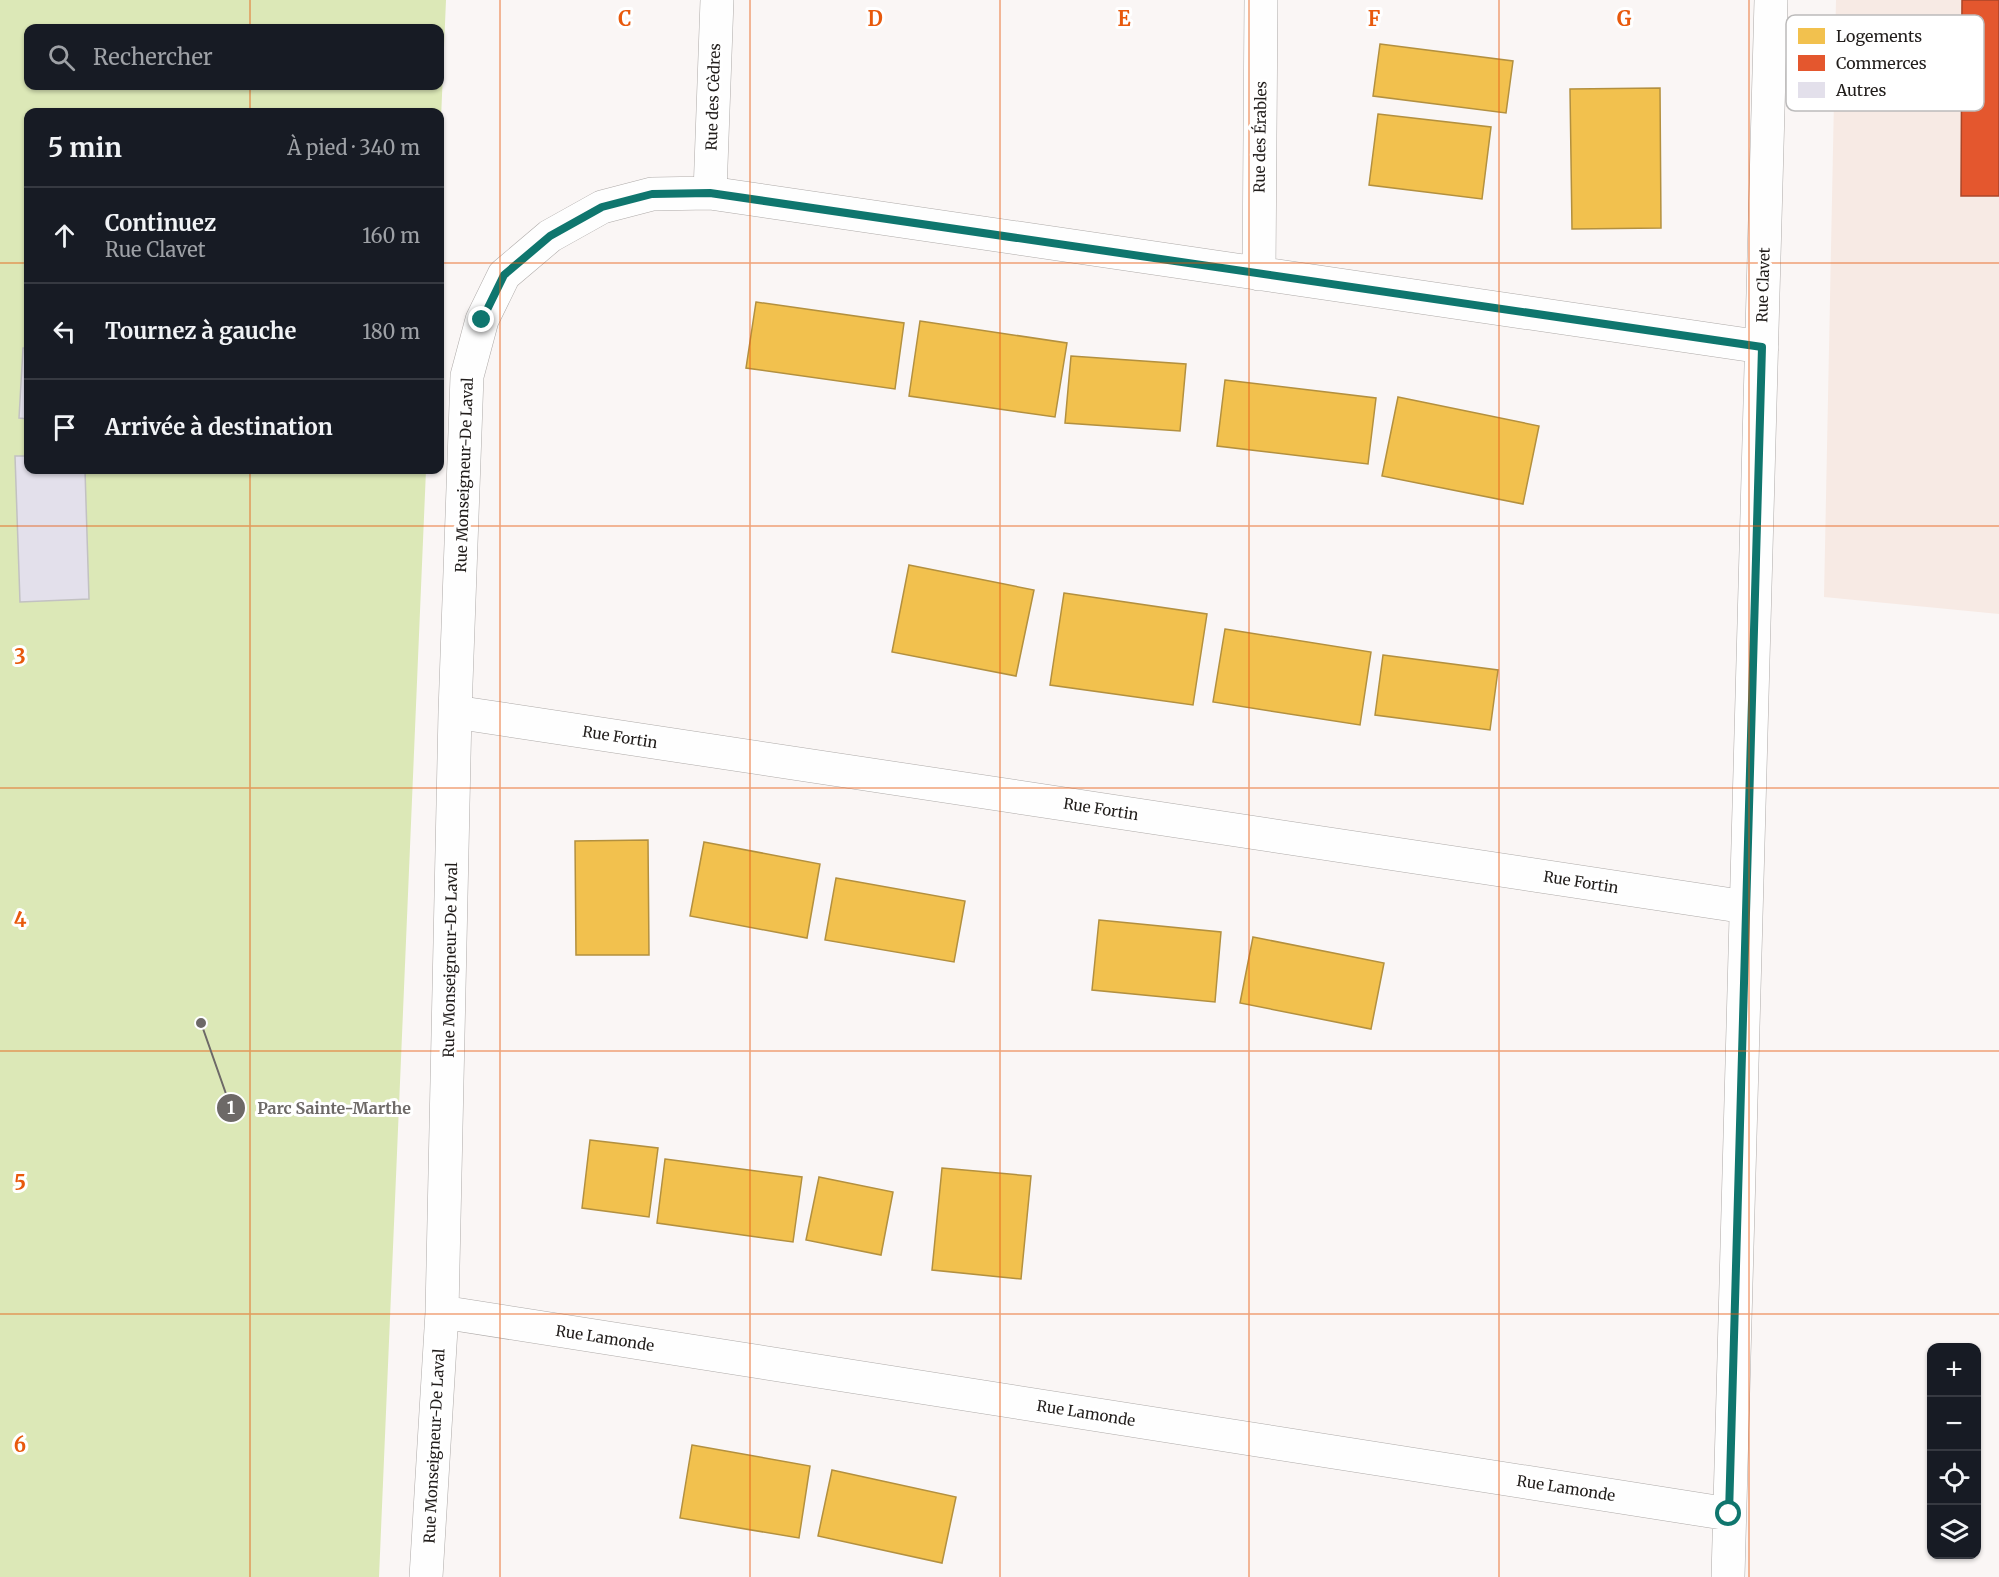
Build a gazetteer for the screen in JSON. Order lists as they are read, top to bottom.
{
  "streets": {
    "street": [
      "Rue des Cèdres",
      "Rue des Érables",
      "Rue Clavet",
      "Rue Monseigneur-De Laval",
      "Rue Fortin",
      "Rue Lamonde"
    ]
  },
  "crossings": [
    ["Rue des Cèdres", "Rue Monseigneur-De Laval"],
    ["Rue des Érables", "Rue Monseigneur-De Laval"],
    ["Rue Clavet", "Rue Monseigneur-De Laval"],
    ["Rue Clavet", "Rue Fortin"],
    ["Rue Clavet", "Rue Lamonde"],
    ["Rue Monseigneur-De Laval", "Rue Fortin"],
    ["Rue Monseigneur-De Laval", "Rue Lamonde"]
  ],
  "places": ["Parc Sainte-Marthe"],
  "legend": ["Logements", "Commerces", "Autres"],
  "page": {
    "search": "Rechercher",
    "heading": ["5 min", "À pied · 340 m"],
    "list": [
      ["Continuez", "Rue Clavet", "160 m"],
      ["Tournez à gauche", "180 m"],
      "Arrivée à destination"
    ],
    "map_buttons": ["+", "−"]
  },
  "grid": {
    "columns": [
      "C",
      "D",
      "E",
      "F",
      "G"
    ],
    "rows": [
      "3",
      "4",
      "5",
      "6"
    ]
  }
}
